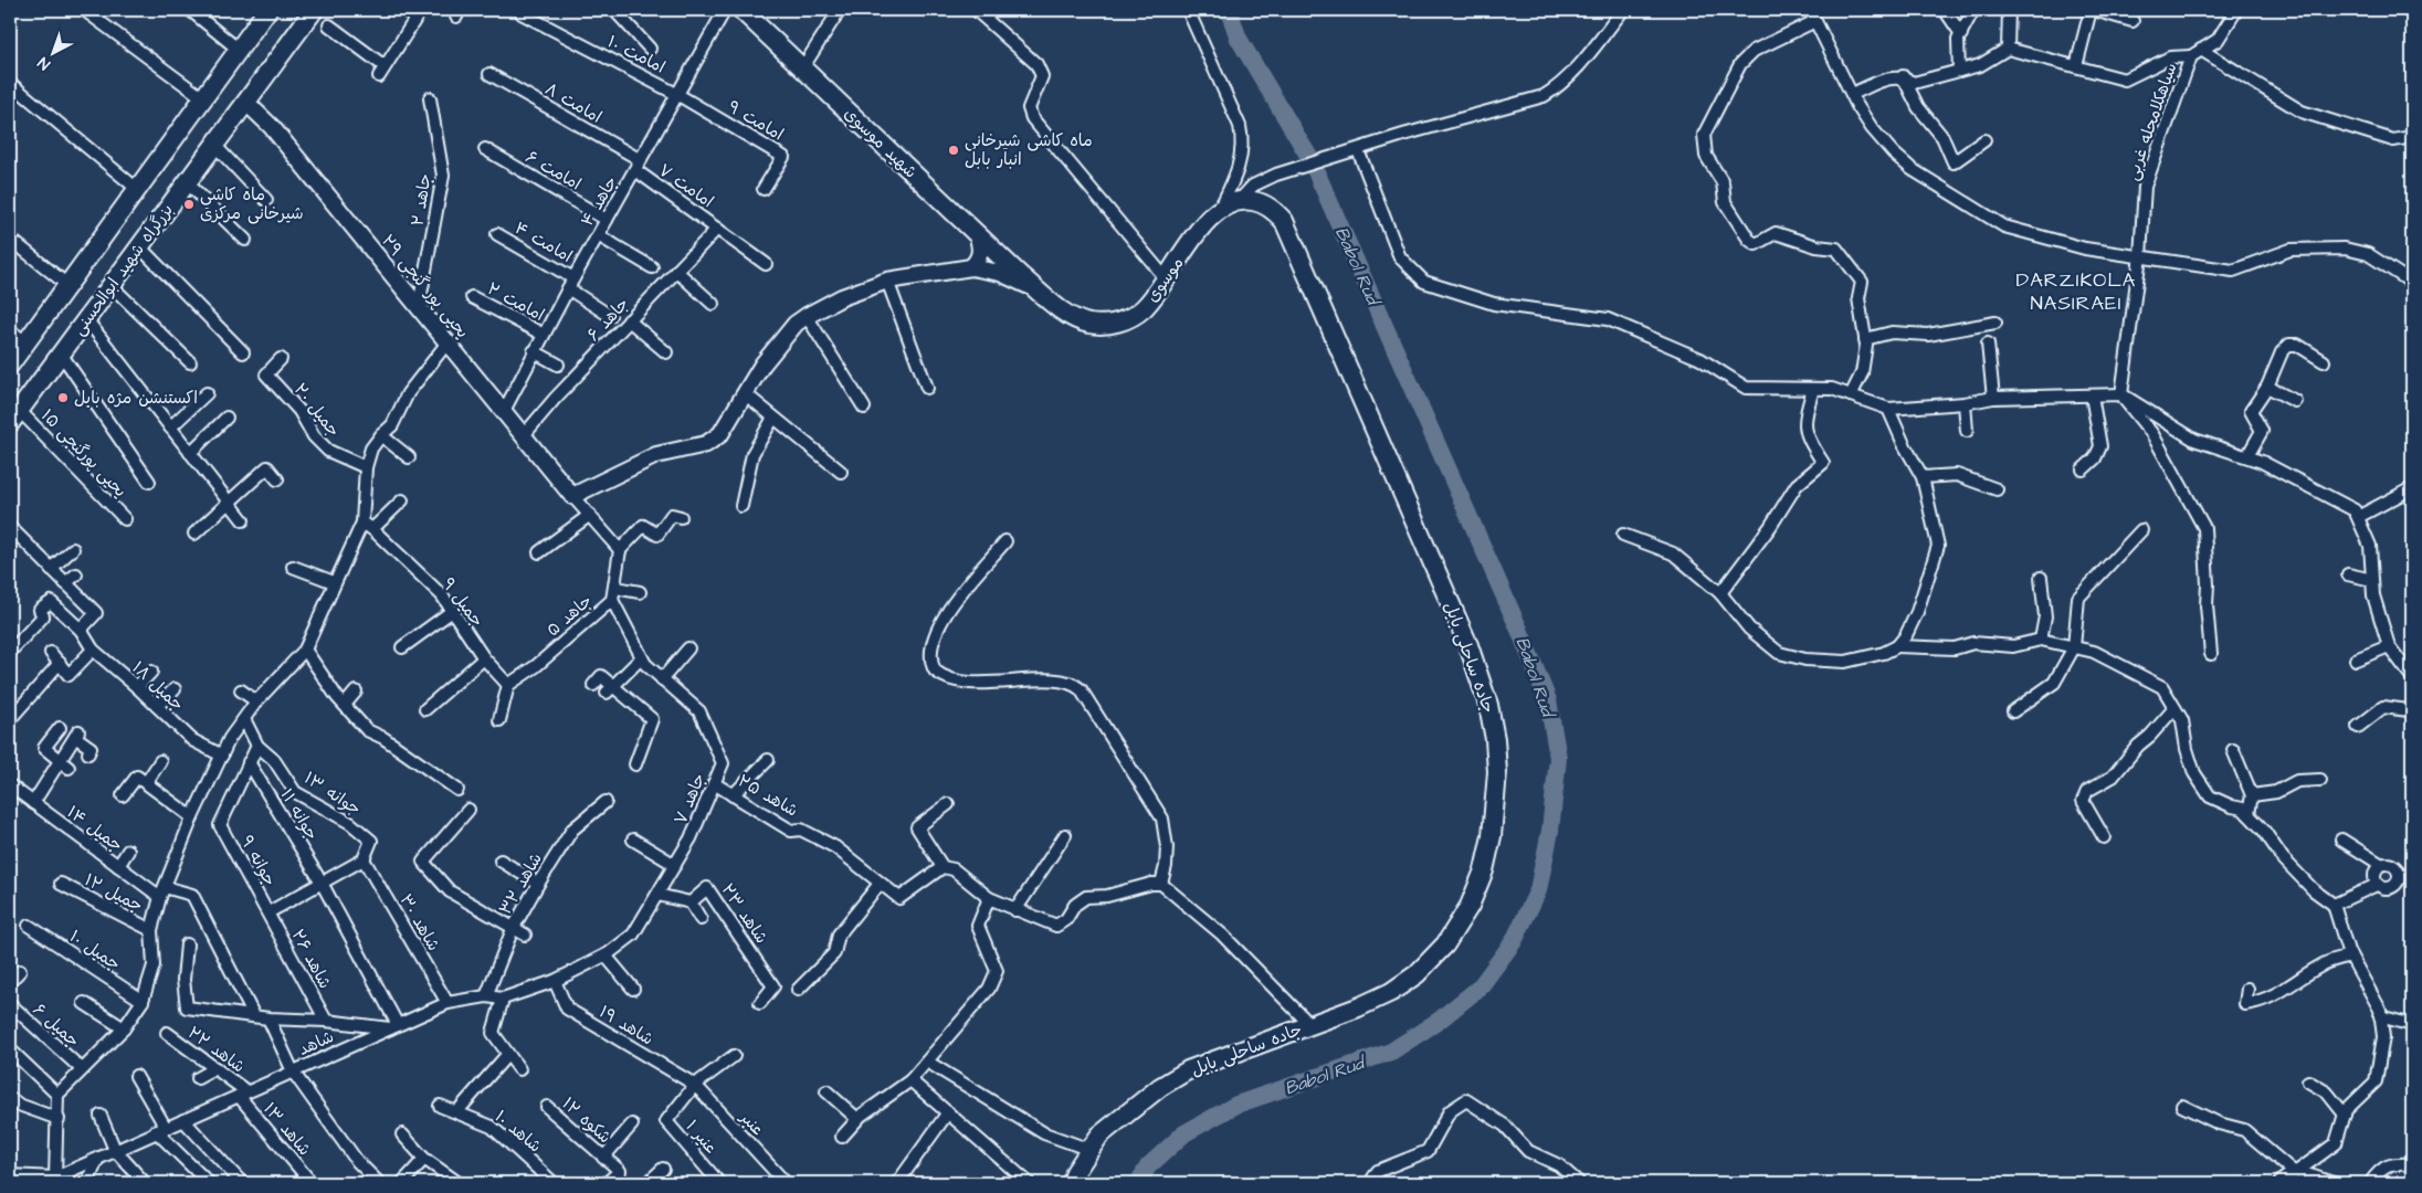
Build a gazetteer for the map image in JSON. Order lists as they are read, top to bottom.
{
  "streets": {
    "main road": [
      "شهید موسوی",
      "بزرگراه شهید ابوالحسنی",
      "موسوی",
      "یحیی پور گنجی ۲۹",
      "جاده ساحلی بابل"
    ],
    "street": [
      "امامت ۱۰",
      "امامت ۸",
      "امامت ۹",
      "سیاهکلامحله غربی",
      "امامت ۶",
      "امامت ۷",
      "جاهد ۲",
      "جاهد ۴",
      "امامت ۴",
      "امامت ۲",
      "جاهد ۶",
      "جمیل ۲۰",
      "یحیی پورگنجی ۱۵",
      "جمیل ۹",
      "جاهد ۵",
      "جمیل ۱۸",
      "جوانه ۱۳",
      "شاهد ۲۵",
      "جاهد ۷",
      "جوانه ۱۱",
      "جمیل ۱۴",
      "جوانه ۹",
      "شاهد ۳۲",
      "جمیل ۱۲",
      "شاهد ۲۳",
      "شاهد ۳۰",
      "جمیل ۱۰",
      "شاهد ۲۶",
      "جمیل ۶",
      "شاهد ۱۹",
      "شاهد",
      "شاهد ۲۲",
      "شکوه ۱۲",
      "عنبر",
      "شاهد ۱۳",
      "شاهد ۱۰",
      "عنیر ۱"
    ]
  },
  "crossings": [
    ["امامت ۱۰", "امامت ۹"],
    ["امامت ۱۰", "جاهد ۴"],
    ["امامت ۸", "امامت ۷"],
    ["امامت ۸", "جاهد ۴"],
    ["امامت ۹", "جاهد ۴"],
    ["شهید موسوی", "موسوی"],
    ["امامت ۶", "جاهد ۴"],
    ["امامت ۷", "جاهد ۴"],
    ["امامت ۷", "جاهد ۶"],
    ["جاهد ۲", "یحیی پور گنجی ۲۹"],
    ["جاهد ۴", "امامت ۴"],
    ["جاهد ۴", "یحیی پور گنجی ۲۹"],
    ["جاهد ۴", "امامت ۲"],
    ["بزرگراه شهید ابوالحسنی", "یحیی پور گنجی ۲۹"],
    ["بزرگراه شهید ابوالحسنی", "یحیی پورگنجی ۱۵"],
    ["موسوی", "جاده ساحلی بابل"],
    ["یحیی پور گنجی ۲۹", "جاهد ۶"],
    ["جمیل ۹", "جاهد ۵"],
    ["جاهد ۵", "جاهد ۷"],
    ["جوانه ۱۳", "شاهد ۳۰"],
    ["شاهد ۲۵", "جاهد ۷"],
    ["جاهد ۷", "شاهد"],
    ["جوانه ۱۱", "جوانه ۹"],
    ["جوانه ۱۱", "شاهد"],
    ["جوانه ۹", "شاهد ۲۶"],
    ["شاهد ۳۲", "شاهد"],
    ["شاهد ۳۰", "شاهد"],
    ["شاهد ۱۹", "شاهد"],
    ["شاهد ۱۹", "عنبر"],
    ["شاهد ۱۹", "عنیر ۱"],
    ["شاهد", "شاهد ۲۲"],
    ["شاهد", "شاهد ۱۳"],
    ["شاهد ۲۲", "شاهد ۱۳"],
    ["عنبر", "عنیر ۱"]
  ],
  "districts": ["DARZIKOLA NASIRAEI"],
  "water": ["Babol Rud"],
  "places": ["ماه کاشی شیرخانی انبار بابل", "ماه کاشی شیرخانی مرکزی", "اکستنشن مژه بابل"],
  "north": "bottom left"
}
